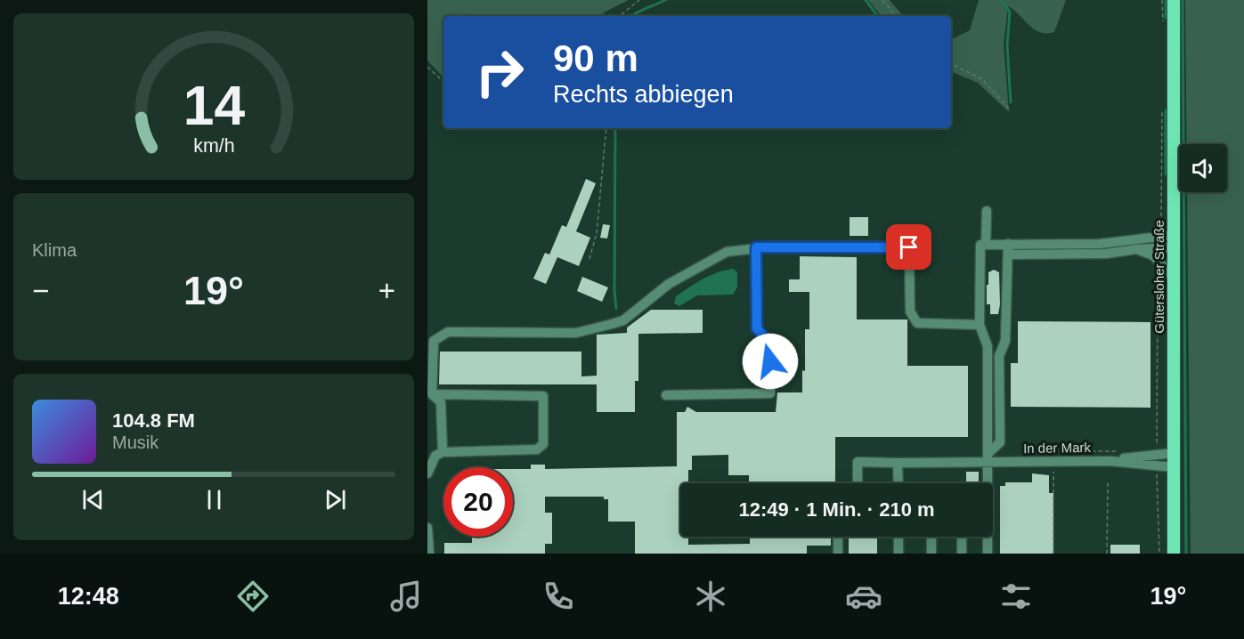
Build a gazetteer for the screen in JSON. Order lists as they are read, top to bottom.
{
  "streets": {
    "main road": ["Gütersloher Straße"],
    "street": ["In der Mark"]
  },
  "crossings": [
    ["Gütersloher Straße", "In der Mark"]
  ],
  "page": {
    "turn": ["90 m", "Rechts abbiegen"],
    "tile": "Klima",
    "heat": ["−", "19°", "+"],
    "song": ["104.8 FM", "Musik"],
    "limit": "20",
    "trip": "12:49 · 1 Min. · 210 m",
    "tabs": ["12:48", "19°"],
    "gauge": ["14", "km/h"]
  }
}
